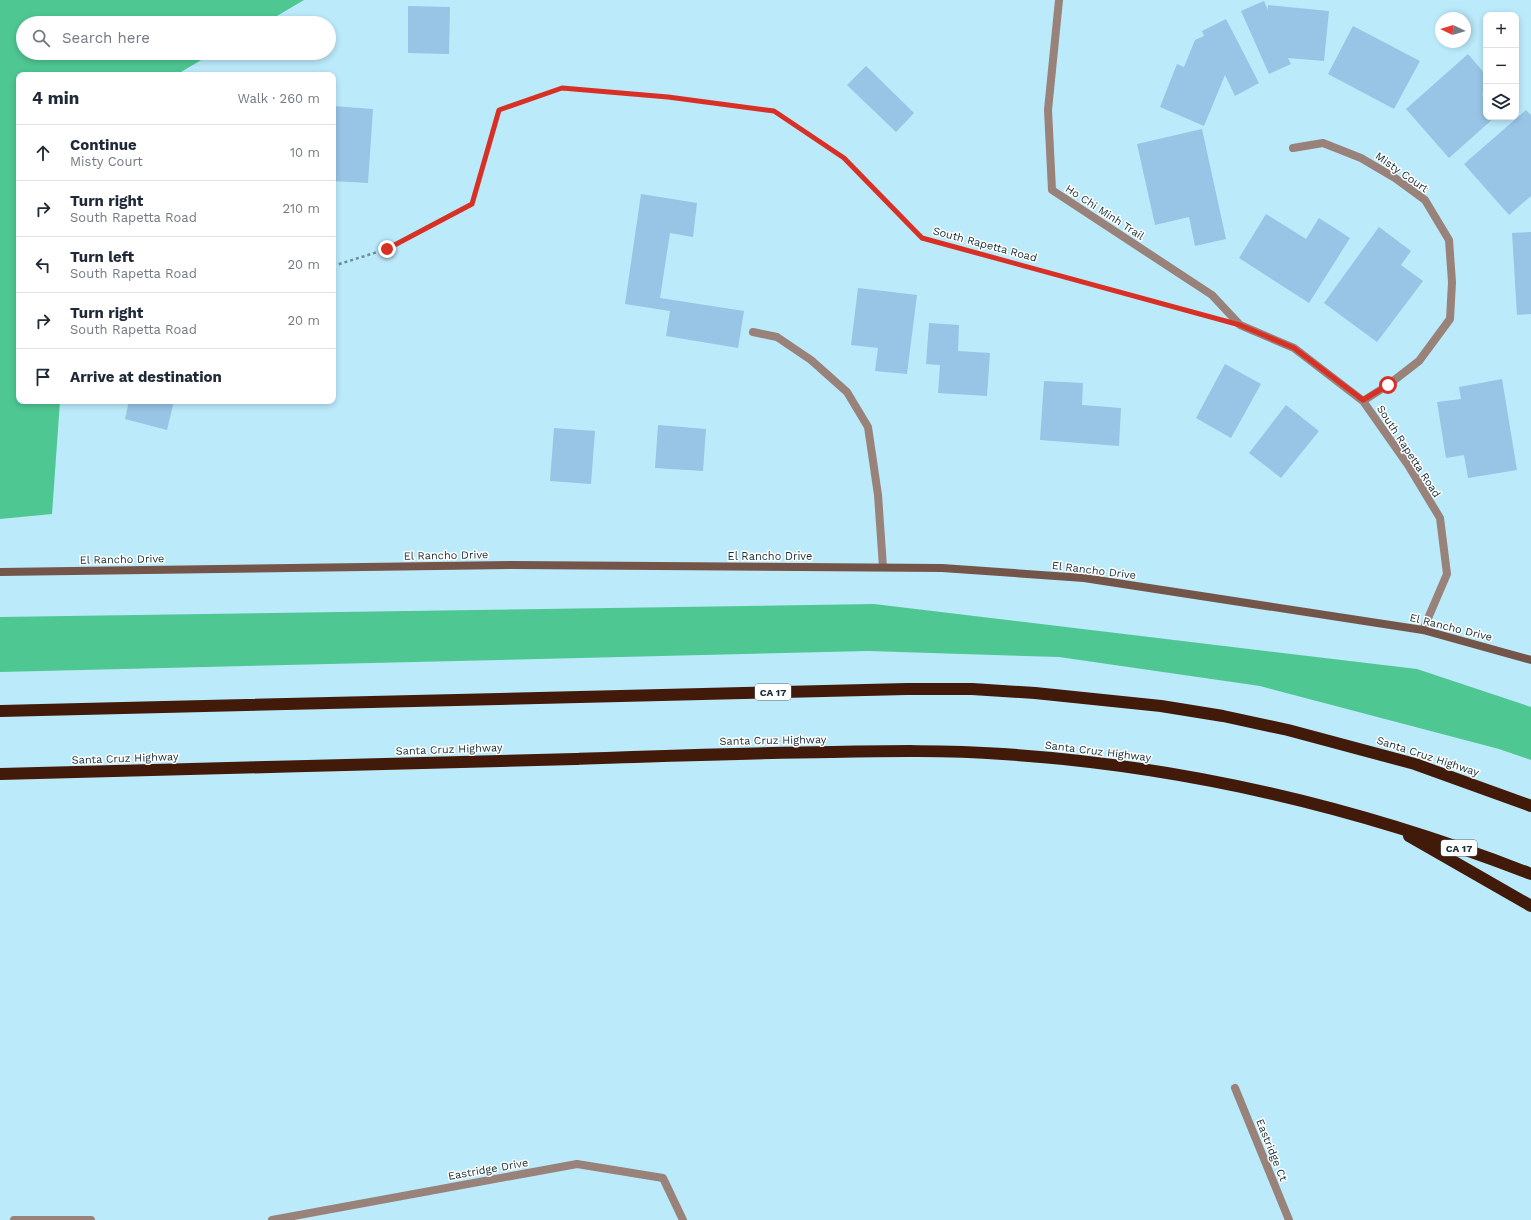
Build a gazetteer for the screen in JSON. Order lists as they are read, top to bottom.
{
  "streets": {
    "highway": ["CA 17", "Santa Cruz Highway"],
    "street": [
      "Misty Court",
      "Ho Chi Minh Trail",
      "South Rapetta Road",
      "El Rancho Drive",
      "Eastridge Ct",
      "Eastridge Drive"
    ]
  },
  "crossings": [
    ["Misty Court", "South Rapetta Road"],
    ["Ho Chi Minh Trail", "South Rapetta Road"],
    ["South Rapetta Road", "El Rancho Drive"]
  ],
  "north": "left",
  "page": {
    "map_buttons": ["+", "−"],
    "search": "Search here",
    "heading": ["4 min", "Walk · 260 m"],
    "list": [
      ["Continue", "Misty Court", "10 m"],
      ["Turn right", "South Rapetta Road", "210 m"],
      ["Turn left", "South Rapetta Road", "20 m"],
      ["Turn right", "South Rapetta Road", "20 m"],
      "Arrive at destination"
    ]
  }
}
